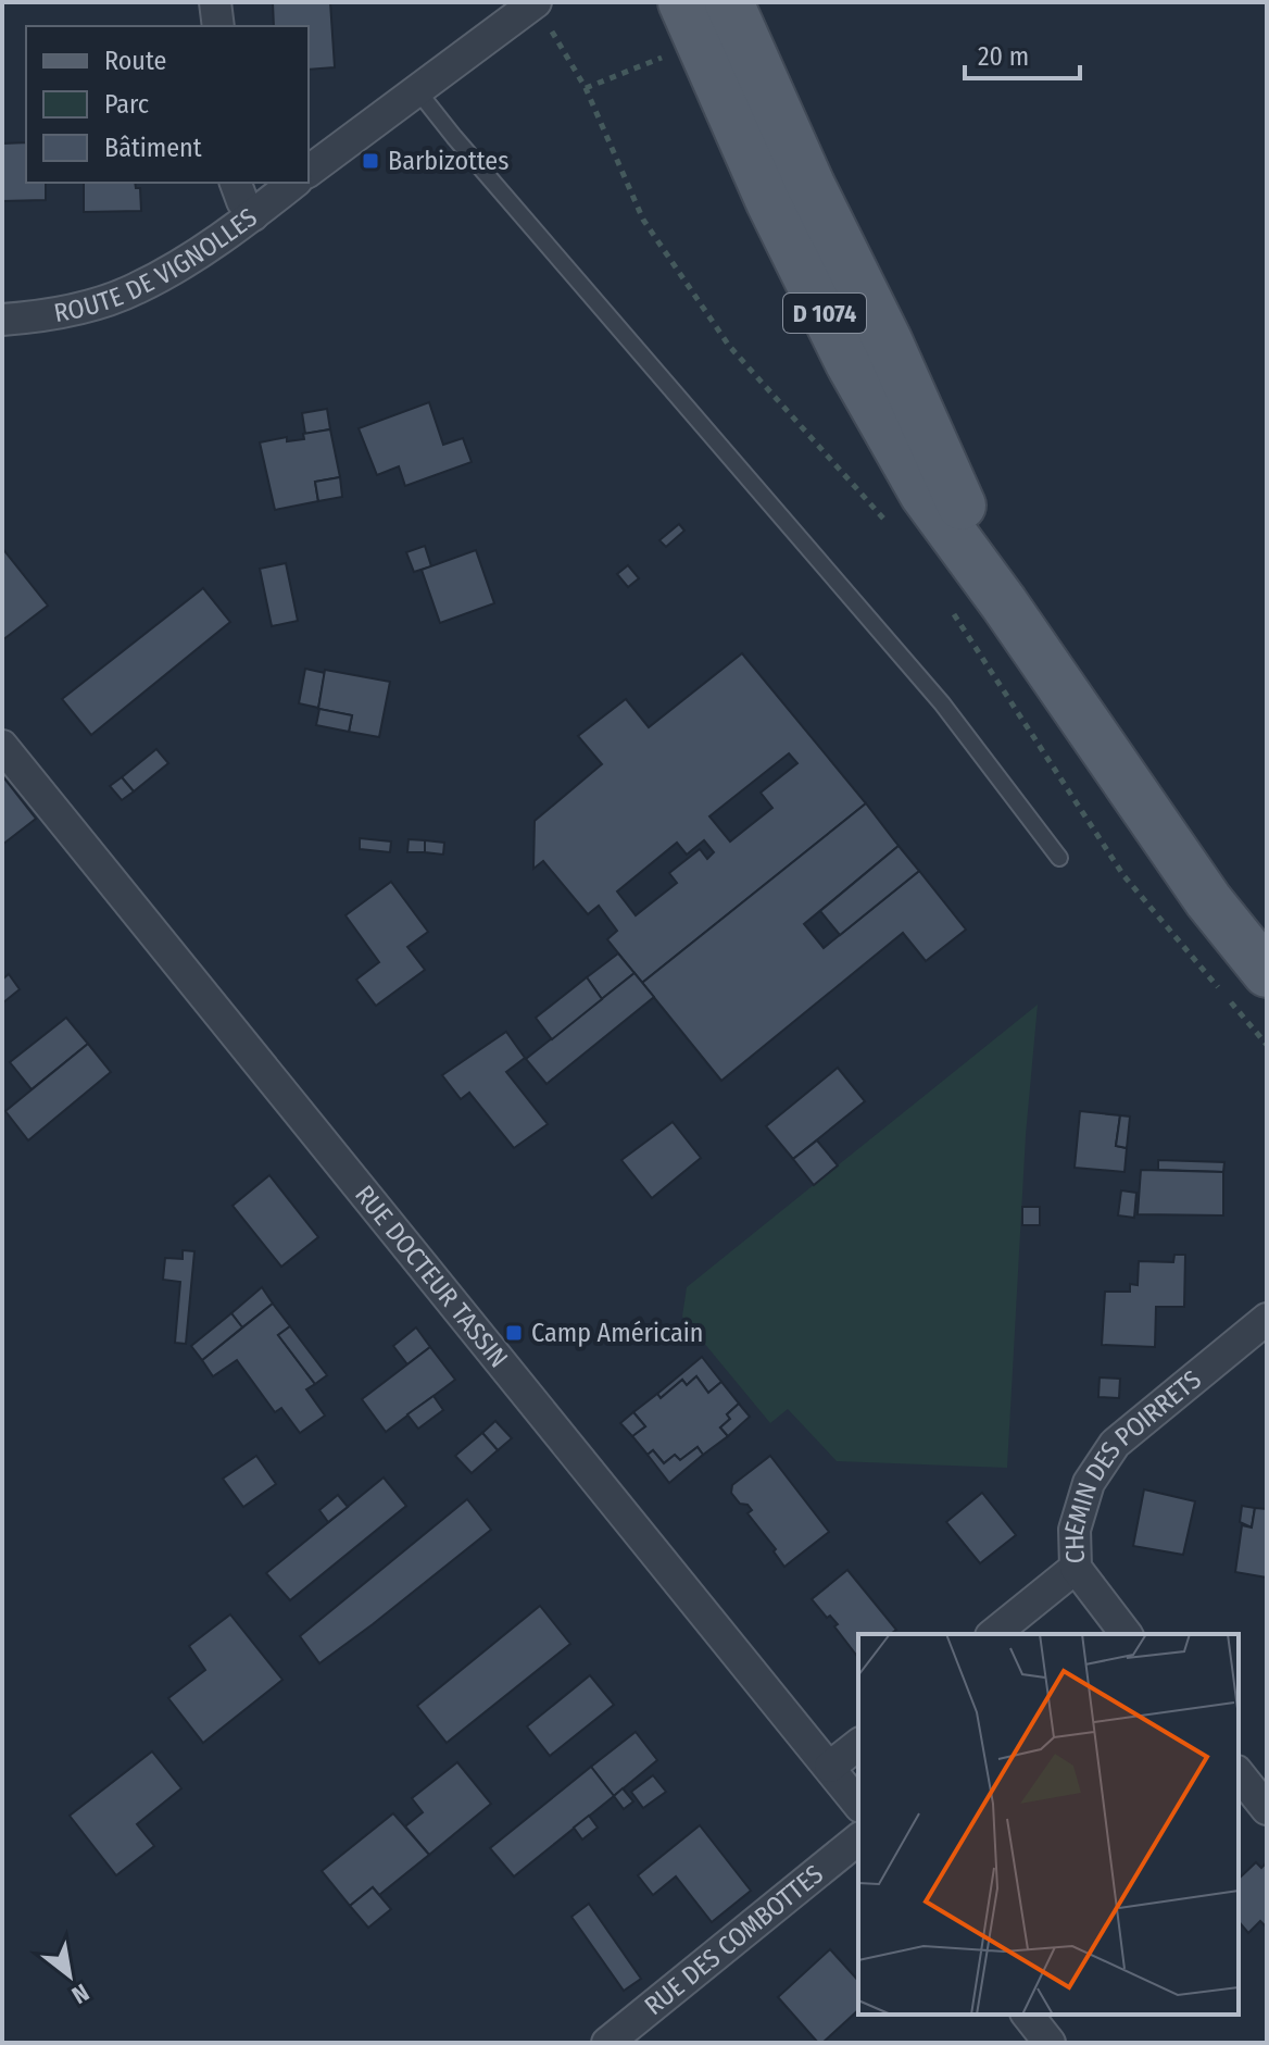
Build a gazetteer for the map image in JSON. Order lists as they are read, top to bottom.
{
  "streets": {
    "main road": ["D 1074"],
    "street": [
      "ROUTE DE VIGNOLLES",
      "RUE DOCTEUR TASSIN",
      "CHEMIN DES POIRRETS",
      "RUE DES COMBOTTES"
    ]
  },
  "places": {
    "transit": ["Barbizottes", "Camp Américain"]
  },
  "legend": ["Route", "Parc", "Bâtiment"],
  "scale_bar": "20 m",
  "north": "bottom right"
}
